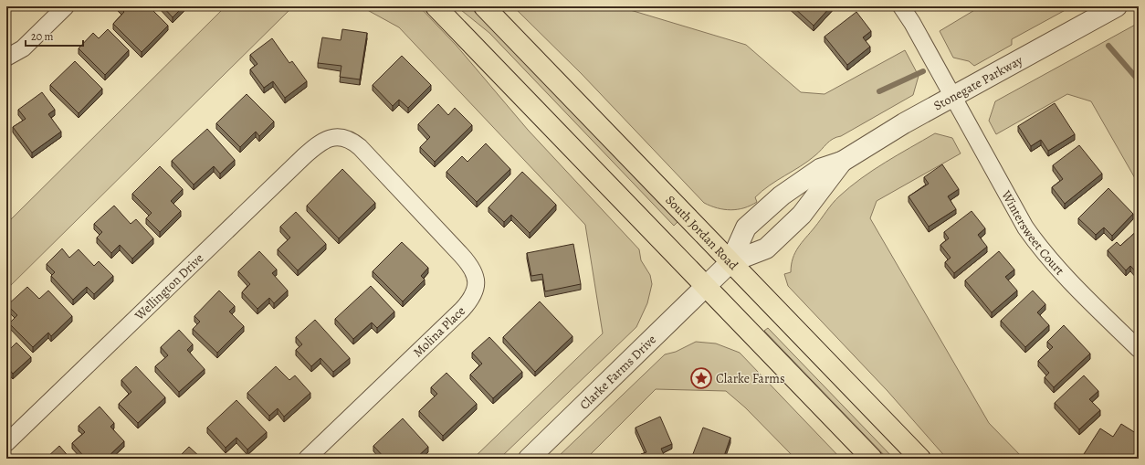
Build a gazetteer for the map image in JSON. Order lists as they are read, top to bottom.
{
  "streets": {
    "main road": ["South Jordan Road"],
    "street": [
      "Stonegate Parkway",
      "Wintersweet Court",
      "Wellington Drive",
      "Molina Place",
      "Clarke Farms Drive"
    ]
  },
  "crossings": [
    ["Stonegate Parkway", "Wintersweet Court"],
    ["Stonegate Parkway", "South Jordan Road"],
    ["Stonegate Parkway", "Clarke Farms Drive"],
    ["Wellington Drive", "Molina Place"]
  ],
  "places": {
    "place": ["Clarke Farms"]
  },
  "scale_bar": "20 m"
}
